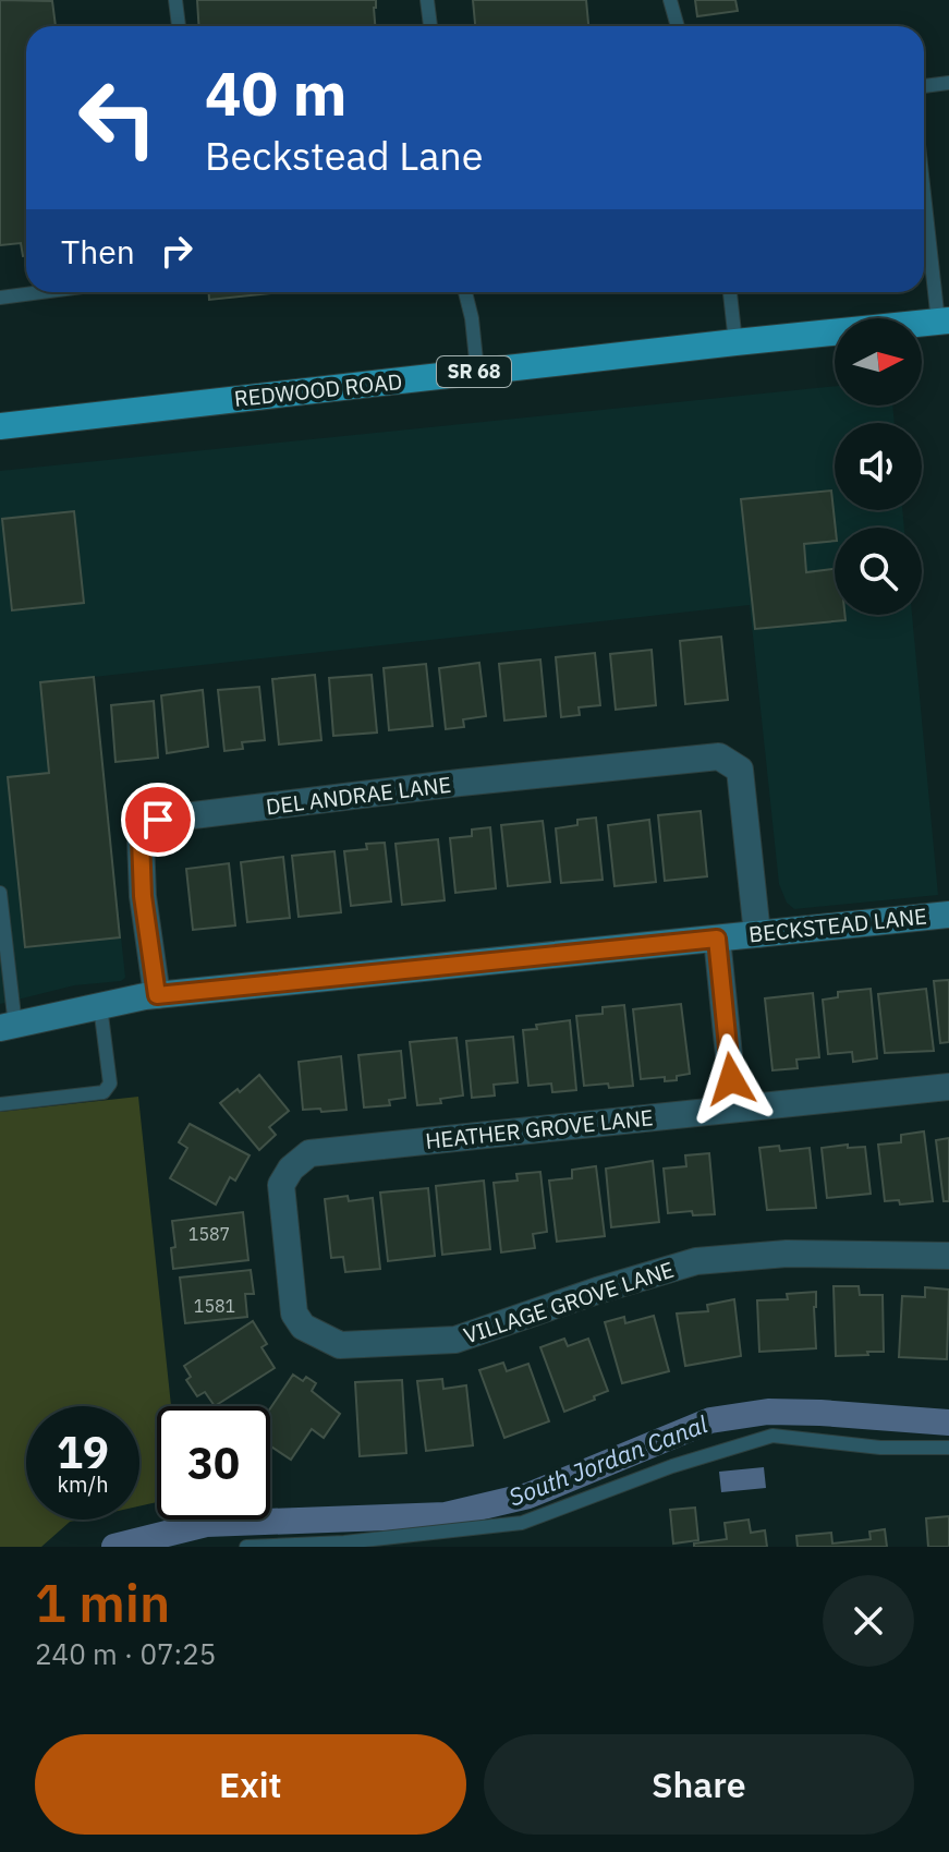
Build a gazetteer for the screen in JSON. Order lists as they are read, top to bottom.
{
  "streets": {
    "main road": ["SR 68", "REDWOOD ROAD"],
    "street": [
      "DEL ANDRAE LANE",
      "BECKSTEAD LANE",
      "HEATHER GROVE LANE",
      "VILLAGE GROVE LANE"
    ]
  },
  "crossings": [
    ["DEL ANDRAE LANE", "BECKSTEAD LANE"],
    ["HEATHER GROVE LANE", "VILLAGE GROVE LANE"]
  ],
  "water": ["South Jordan Canal"],
  "house_numbers": ["1587", "1581"],
  "north": "right",
  "page": {
    "turn": ["40 m", "Beckstead Lane"],
    "then": "Then",
    "speed": "19 km/h",
    "limit": "30",
    "heading": ["1 min", "240 m · 07:25"],
    "buttons": ["Exit", "Share"]
  }
}
